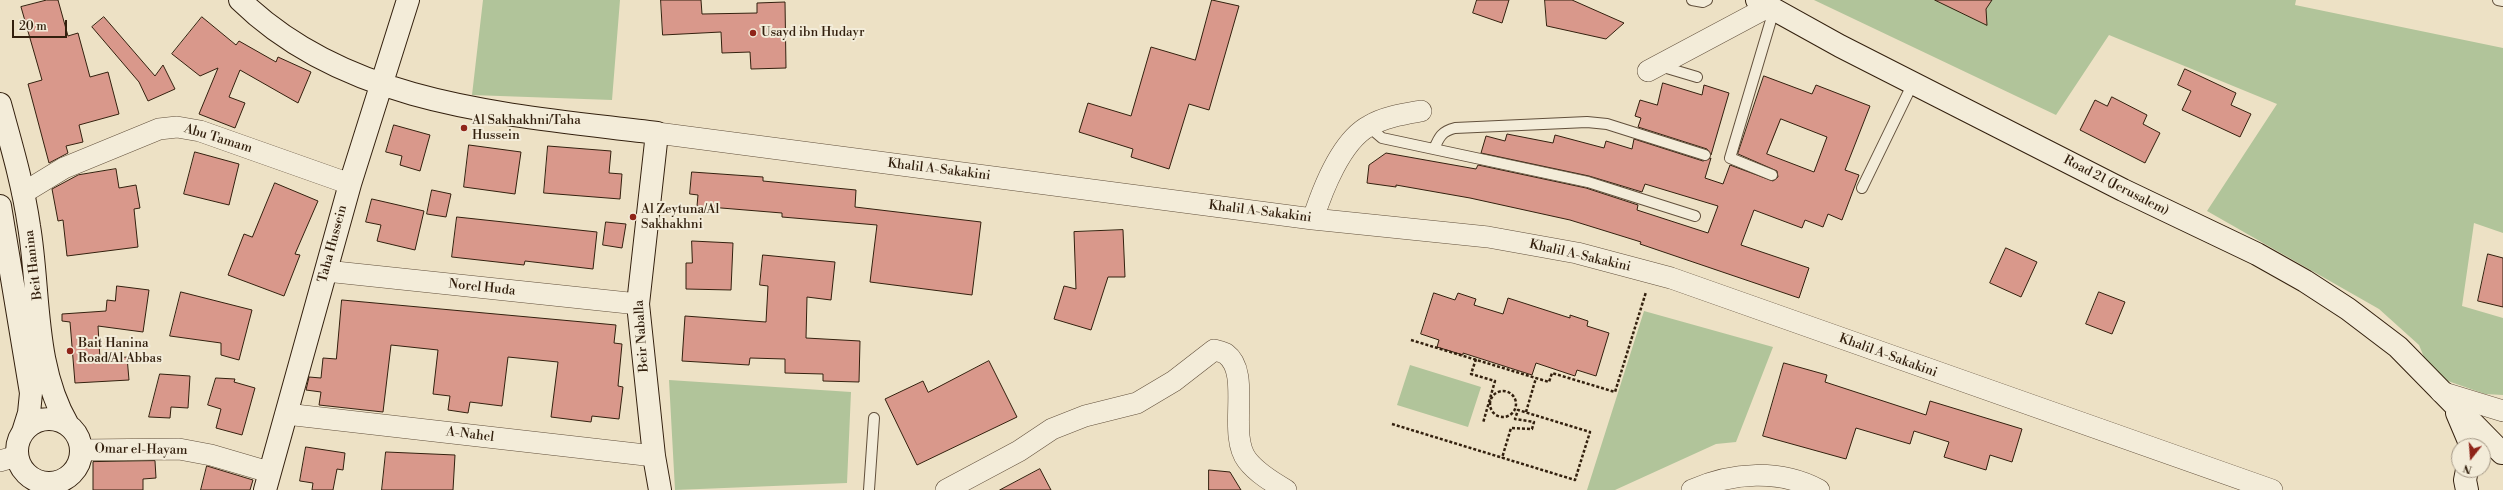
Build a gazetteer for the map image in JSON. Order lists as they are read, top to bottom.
{
  "streets": {
    "street": [
      "Abu Tamam",
      "Khalil A-Sakakini",
      "Road 21 (Jerusalem)",
      "Taha Hussein",
      "Beit Hanina",
      "Norel Huda",
      "Beir Naballa",
      "A-Nahel",
      "Omar el-Hayam"
    ]
  },
  "crossings": [
    ["Abu Tamam", "Taha Hussein"],
    ["Abu Tamam", "Beit Hanina"],
    ["Khalil A-Sakakini", "Taha Hussein"],
    ["Khalil A-Sakakini", "Beir Naballa"],
    ["Taha Hussein", "Norel Huda"],
    ["Taha Hussein", "A-Nahel"],
    ["Taha Hussein", "Omar el-Hayam"],
    ["Beit Hanina", "Omar el-Hayam"],
    ["Norel Huda", "Beir Naballa"],
    ["Beir Naballa", "A-Nahel"]
  ],
  "places": [
    "Usayd ibn Hudayr",
    "Al Sakhakhni/Taha Hussein",
    "Al Zeytuna/Al Sakhakhni",
    "Bait Hanina Road/Al Abbas"
  ],
  "scale_bar": "20 m",
  "north": "bottom"
}
